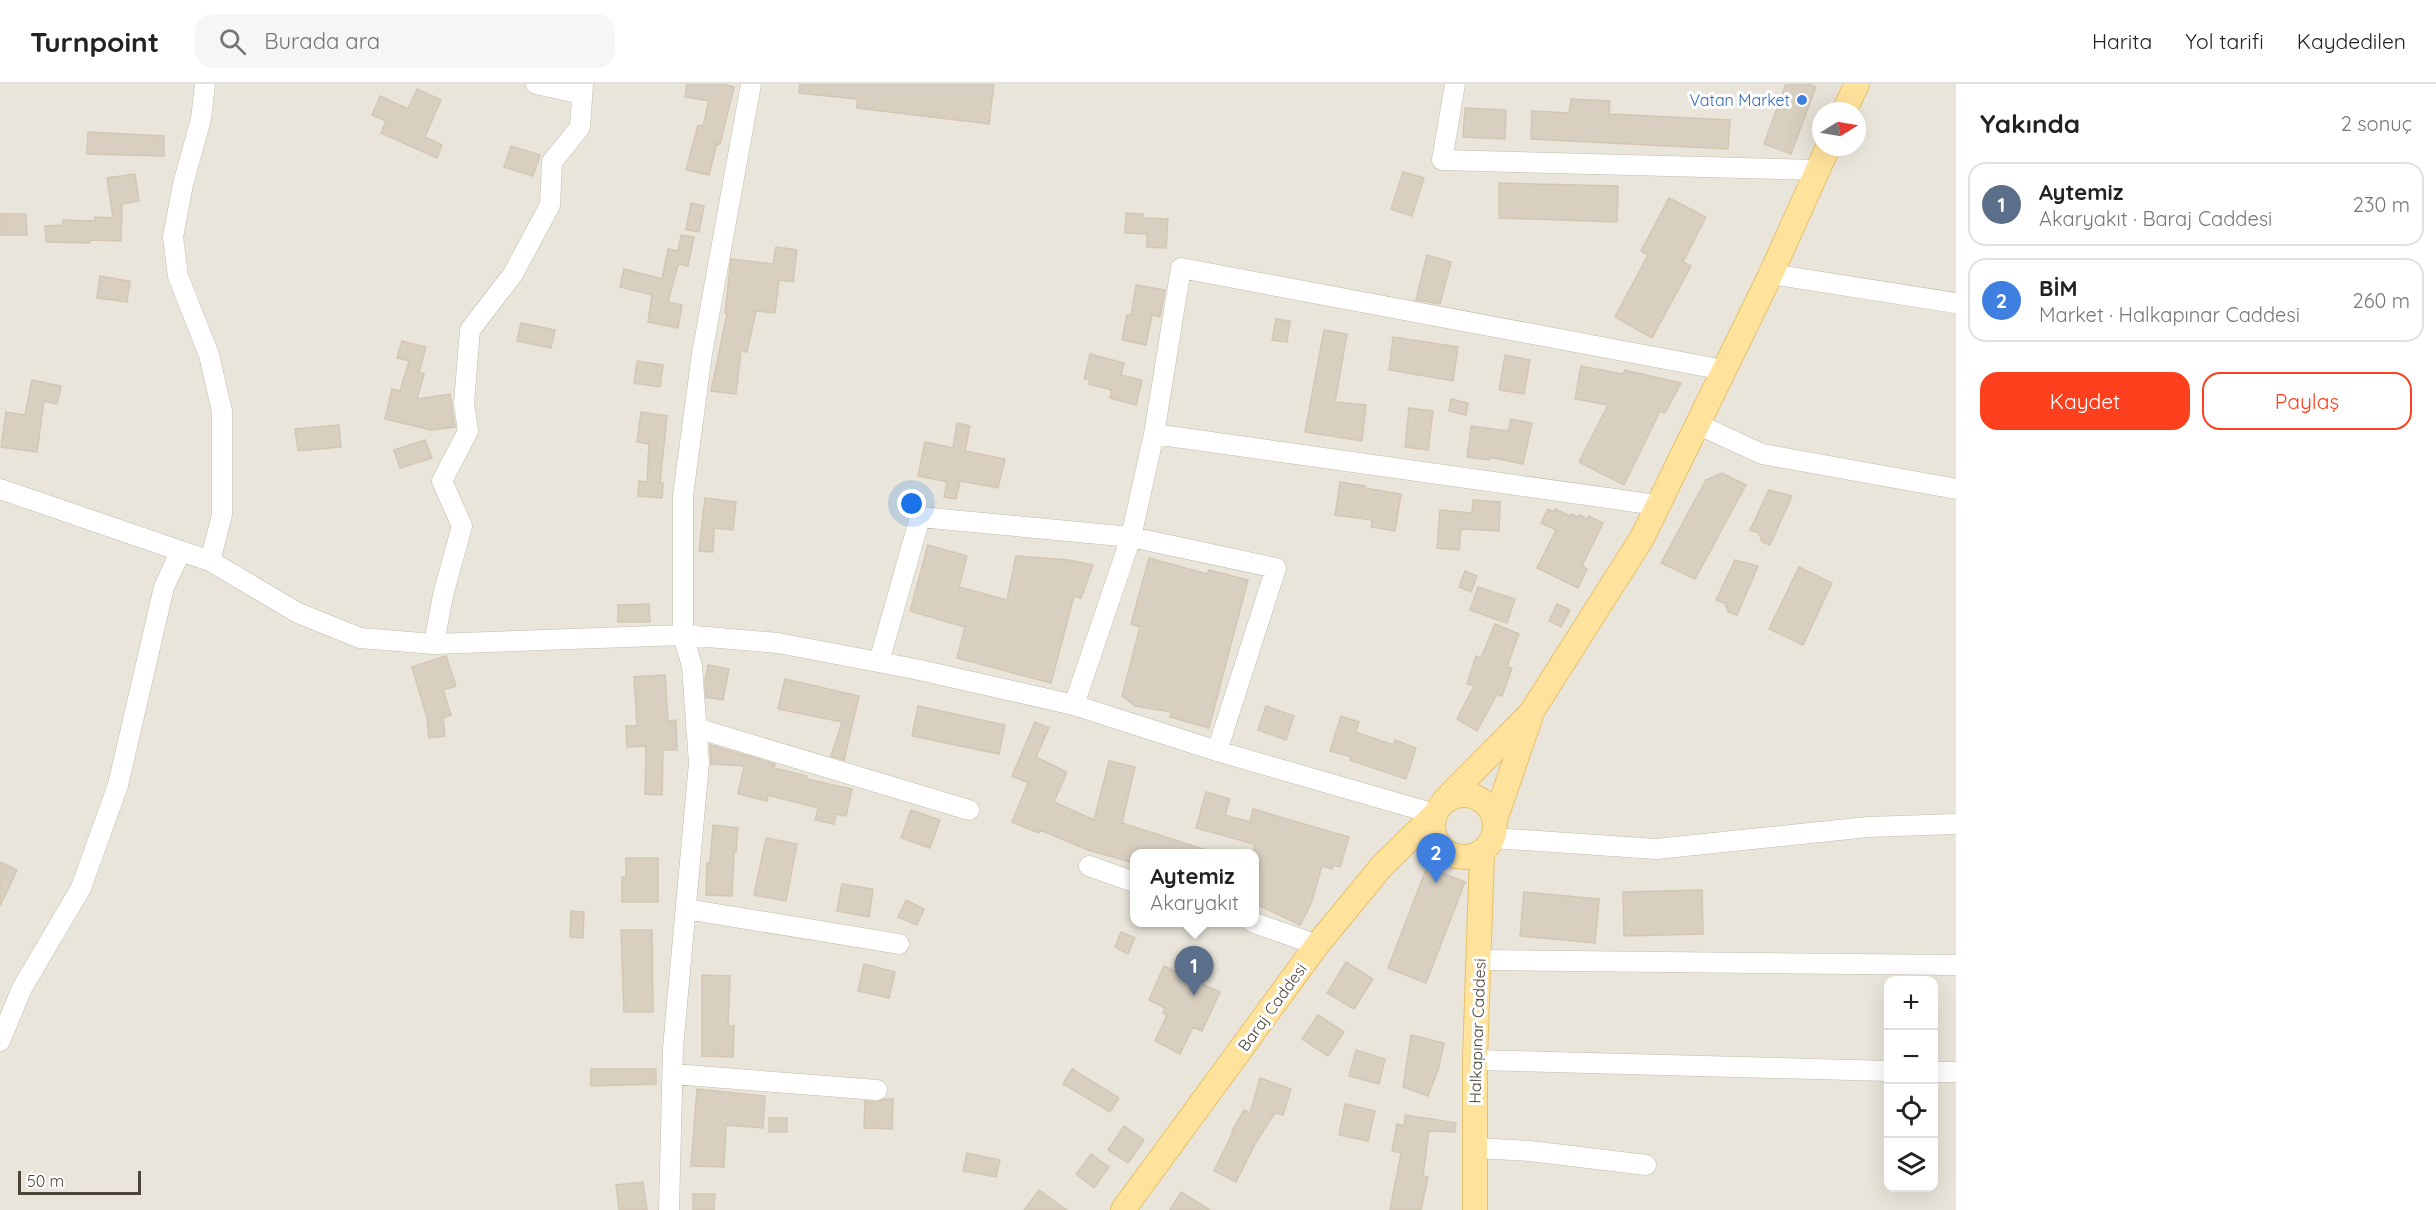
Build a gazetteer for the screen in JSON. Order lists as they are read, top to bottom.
{
  "streets": {
    "main road": ["Baraj Caddesi", "Halkapınar Caddesi"]
  },
  "crossings": [
    ["Baraj Caddesi", "Halkapınar Caddesi"]
  ],
  "places": ["Vatan Market"],
  "scale_bar": "50 m",
  "north": "right",
  "page": {
    "header": "Turnpoint",
    "search": "Burada ara",
    "nav": ["Harita", "Yol tarifi", "Kaydedilen"],
    "heading": ["Yakında", "2 sonuç"],
    "list": [
      {
        "mark": "1",
        "name": "Aytemiz",
        "note": "Akaryakıt · Baraj Caddesi",
        "value": "230 m"
      },
      {
        "mark": "2",
        "name": "BİM",
        "note": "Market · Halkapınar Caddesi",
        "value": "260 m"
      }
    ],
    "buttons": ["Kaydet", "Paylaş"],
    "pins": ["2", "1"],
    "popup": ["Aytemiz", "Akaryakıt"],
    "map_buttons": ["+", "−"],
    "scale": "50 m"
  }
}
